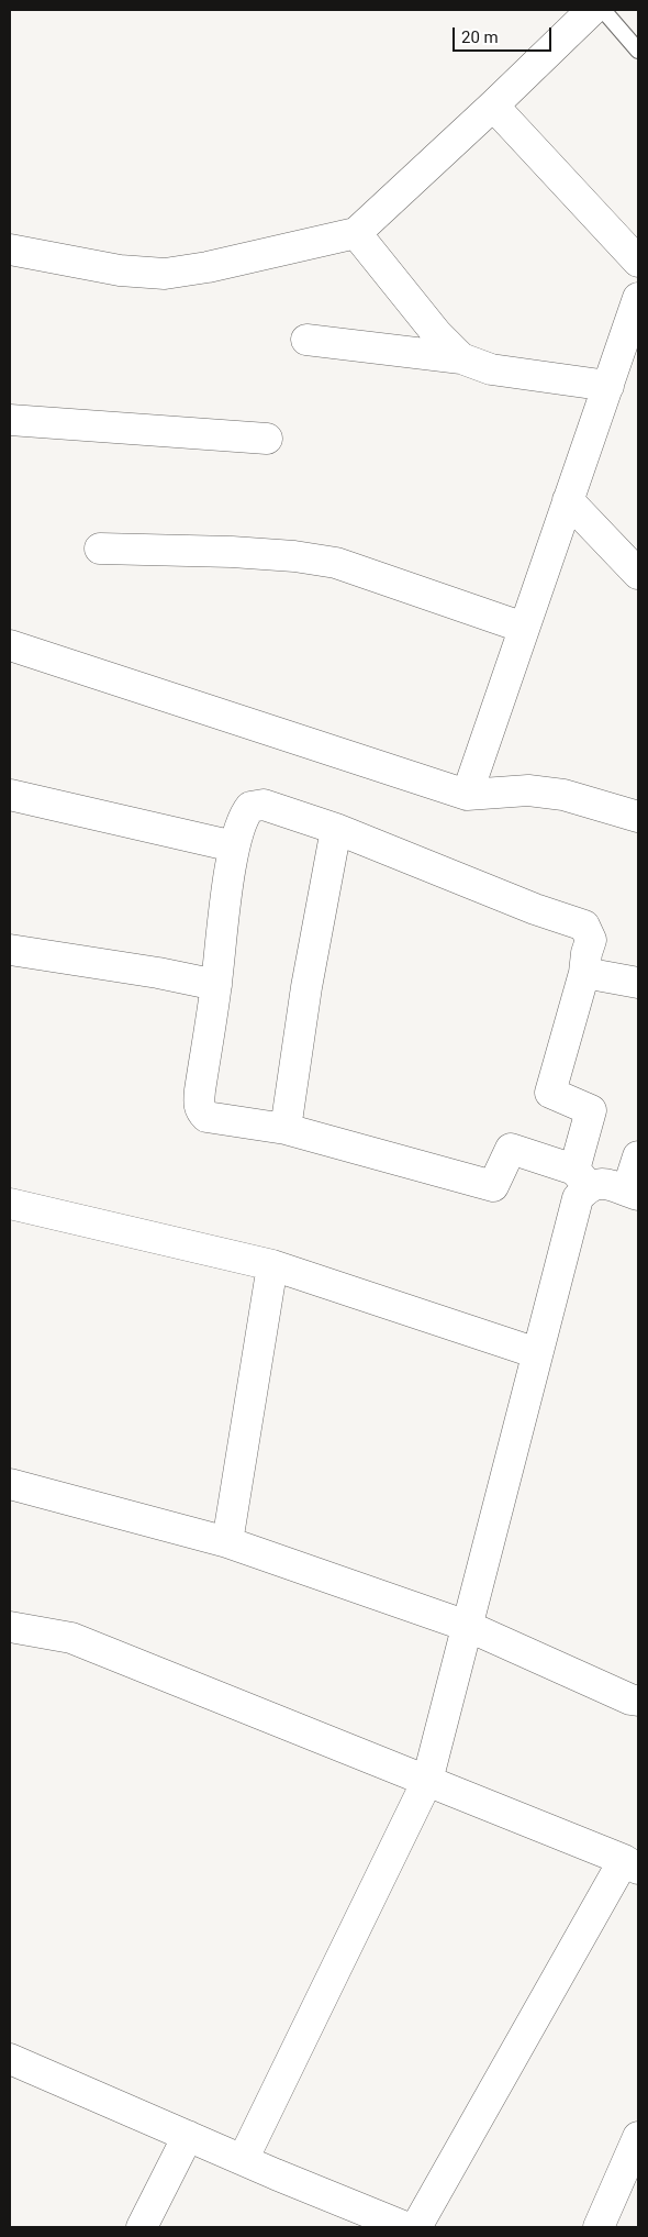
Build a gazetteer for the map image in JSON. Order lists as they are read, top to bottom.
{
  "scale_bar": "20 m"
}
